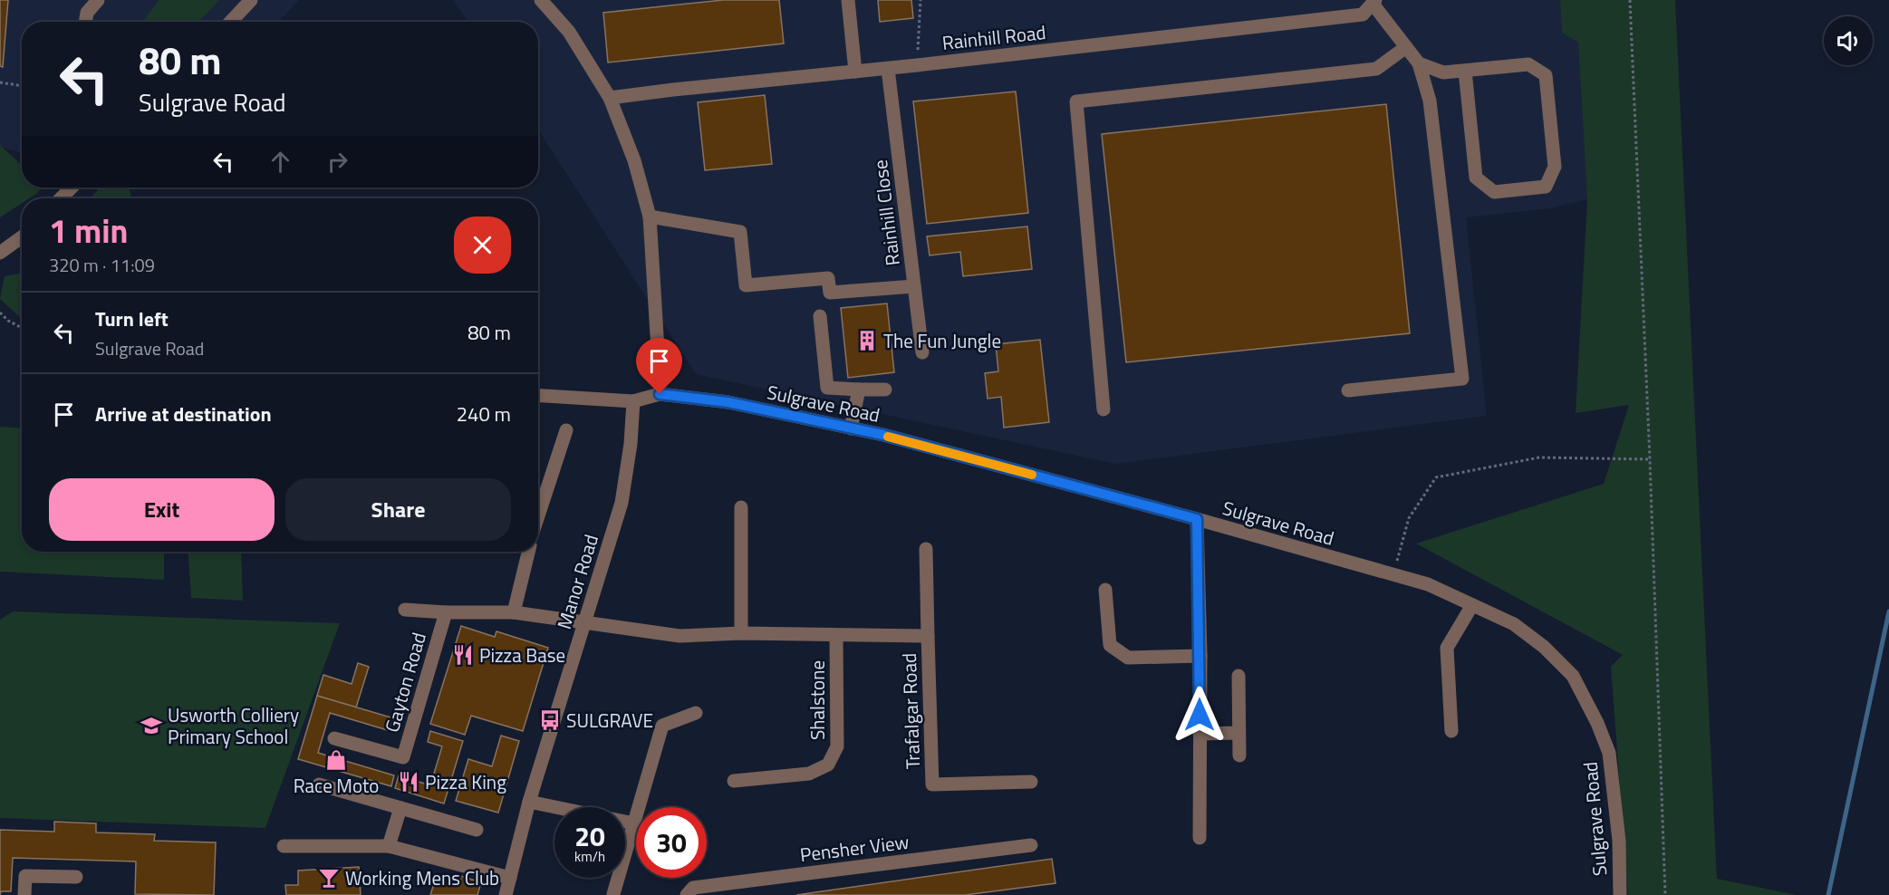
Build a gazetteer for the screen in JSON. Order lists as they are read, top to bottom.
{
  "streets": {
    "street": [
      "Rainhill Road",
      "Rainhill Close",
      "Sulgrave Road",
      "Manor Road",
      "Gayton Road",
      "Shalstone",
      "Trafalgar Road",
      "Pensher View"
    ]
  },
  "crossings": [
    ["Rainhill Road", "Rainhill Close"],
    ["Sulgrave Road", "Manor Road"],
    ["Manor Road", "Gayton Road"],
    ["Manor Road", "Trafalgar Road"],
    ["Gayton Road", "Trafalgar Road"],
    ["Shalstone", "Trafalgar Road"]
  ],
  "places": {
    "building": ["The Fun Jungle"],
    "restaurant": ["Pizza Base", "Pizza King"],
    "bus stop": ["SULGRAVE"],
    "school or university": ["Usworth Colliery Primary School"],
    "shop": ["Race Moto"],
    "bar": ["Working Mens Club"]
  },
  "page": {
    "turn": ["80 m", "Sulgrave Road"],
    "heading": ["1 min", "320 m · 11:09"],
    "list": [
      {
        "name": "Turn left",
        "note": "Sulgrave Road",
        "value": "80 m"
      },
      {
        "name": "Arrive at destination",
        "value": "240 m"
      }
    ],
    "buttons": ["Exit", "Share"],
    "speed": "20 km/h",
    "limit": "30"
  }
}
